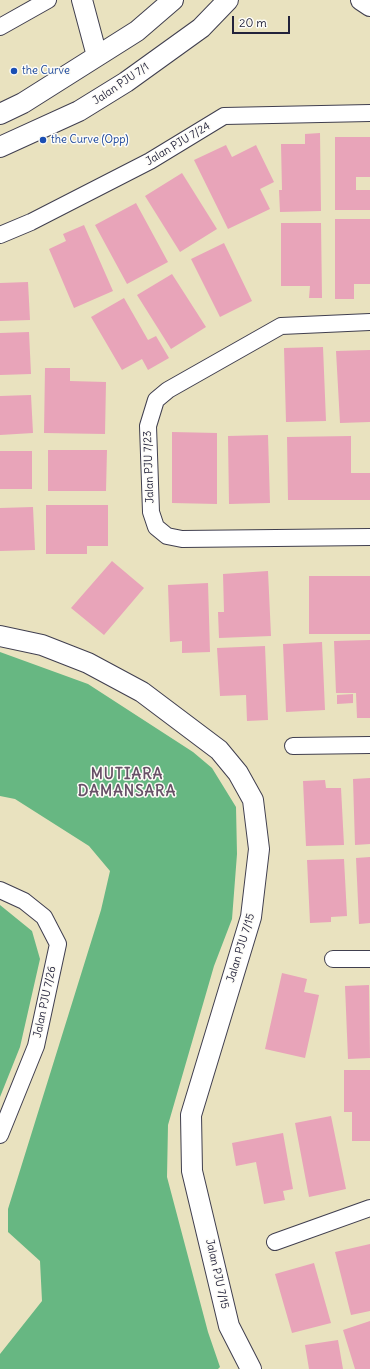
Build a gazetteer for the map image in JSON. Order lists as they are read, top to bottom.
{
  "streets": {
    "street": [
      "Jalan PJU 7/1",
      "Jalan PJU 7/24",
      "Jalan PJU 7/23",
      "Jalan PJU 7/15",
      "Jalan PJU 7/26"
    ]
  },
  "districts": ["MUTIARA DAMANSARA"],
  "places": ["the Curve", "the Curve (Opp)"],
  "scale_bar": "20 m"
}
